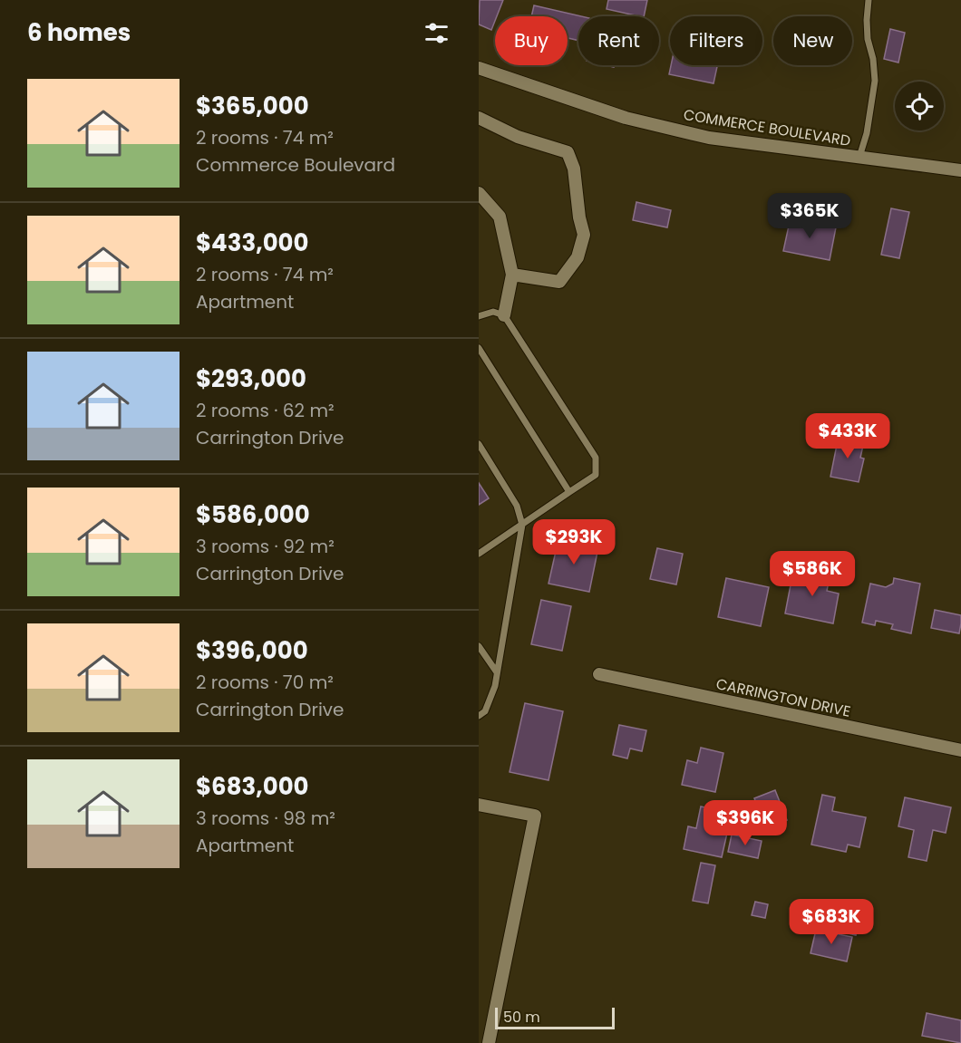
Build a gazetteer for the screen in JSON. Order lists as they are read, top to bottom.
{
  "streets": {
    "street": ["COMMERCE BOULEVARD", "CARRINGTON DRIVE"]
  },
  "scale_bar": "50 m",
  "page": {
    "heading": "6 homes",
    "chip": [
      "Buy",
      "Rent",
      "Filters",
      "New"
    ],
    "list": [
      {
        "name": "$365,000",
        "note": "2 rooms · 74 m² · Commerce Boulevard"
      },
      {
        "name": "$433,000",
        "note": "2 rooms · 74 m² · Apartment"
      },
      {
        "name": "$293,000",
        "note": "2 rooms · 62 m² · Carrington Drive"
      },
      {
        "name": "$586,000",
        "note": "3 rooms · 92 m² · Carrington Drive"
      },
      {
        "name": "$396,000",
        "note": "2 rooms · 70 m² · Carrington Drive"
      },
      {
        "name": "$683,000",
        "note": "3 rooms · 98 m² · Apartment"
      }
    ],
    "price": [
      "$365K",
      "$433K",
      "$293K",
      "$586K",
      "$396K",
      "$683K"
    ],
    "scale": "50 m"
  }
}
